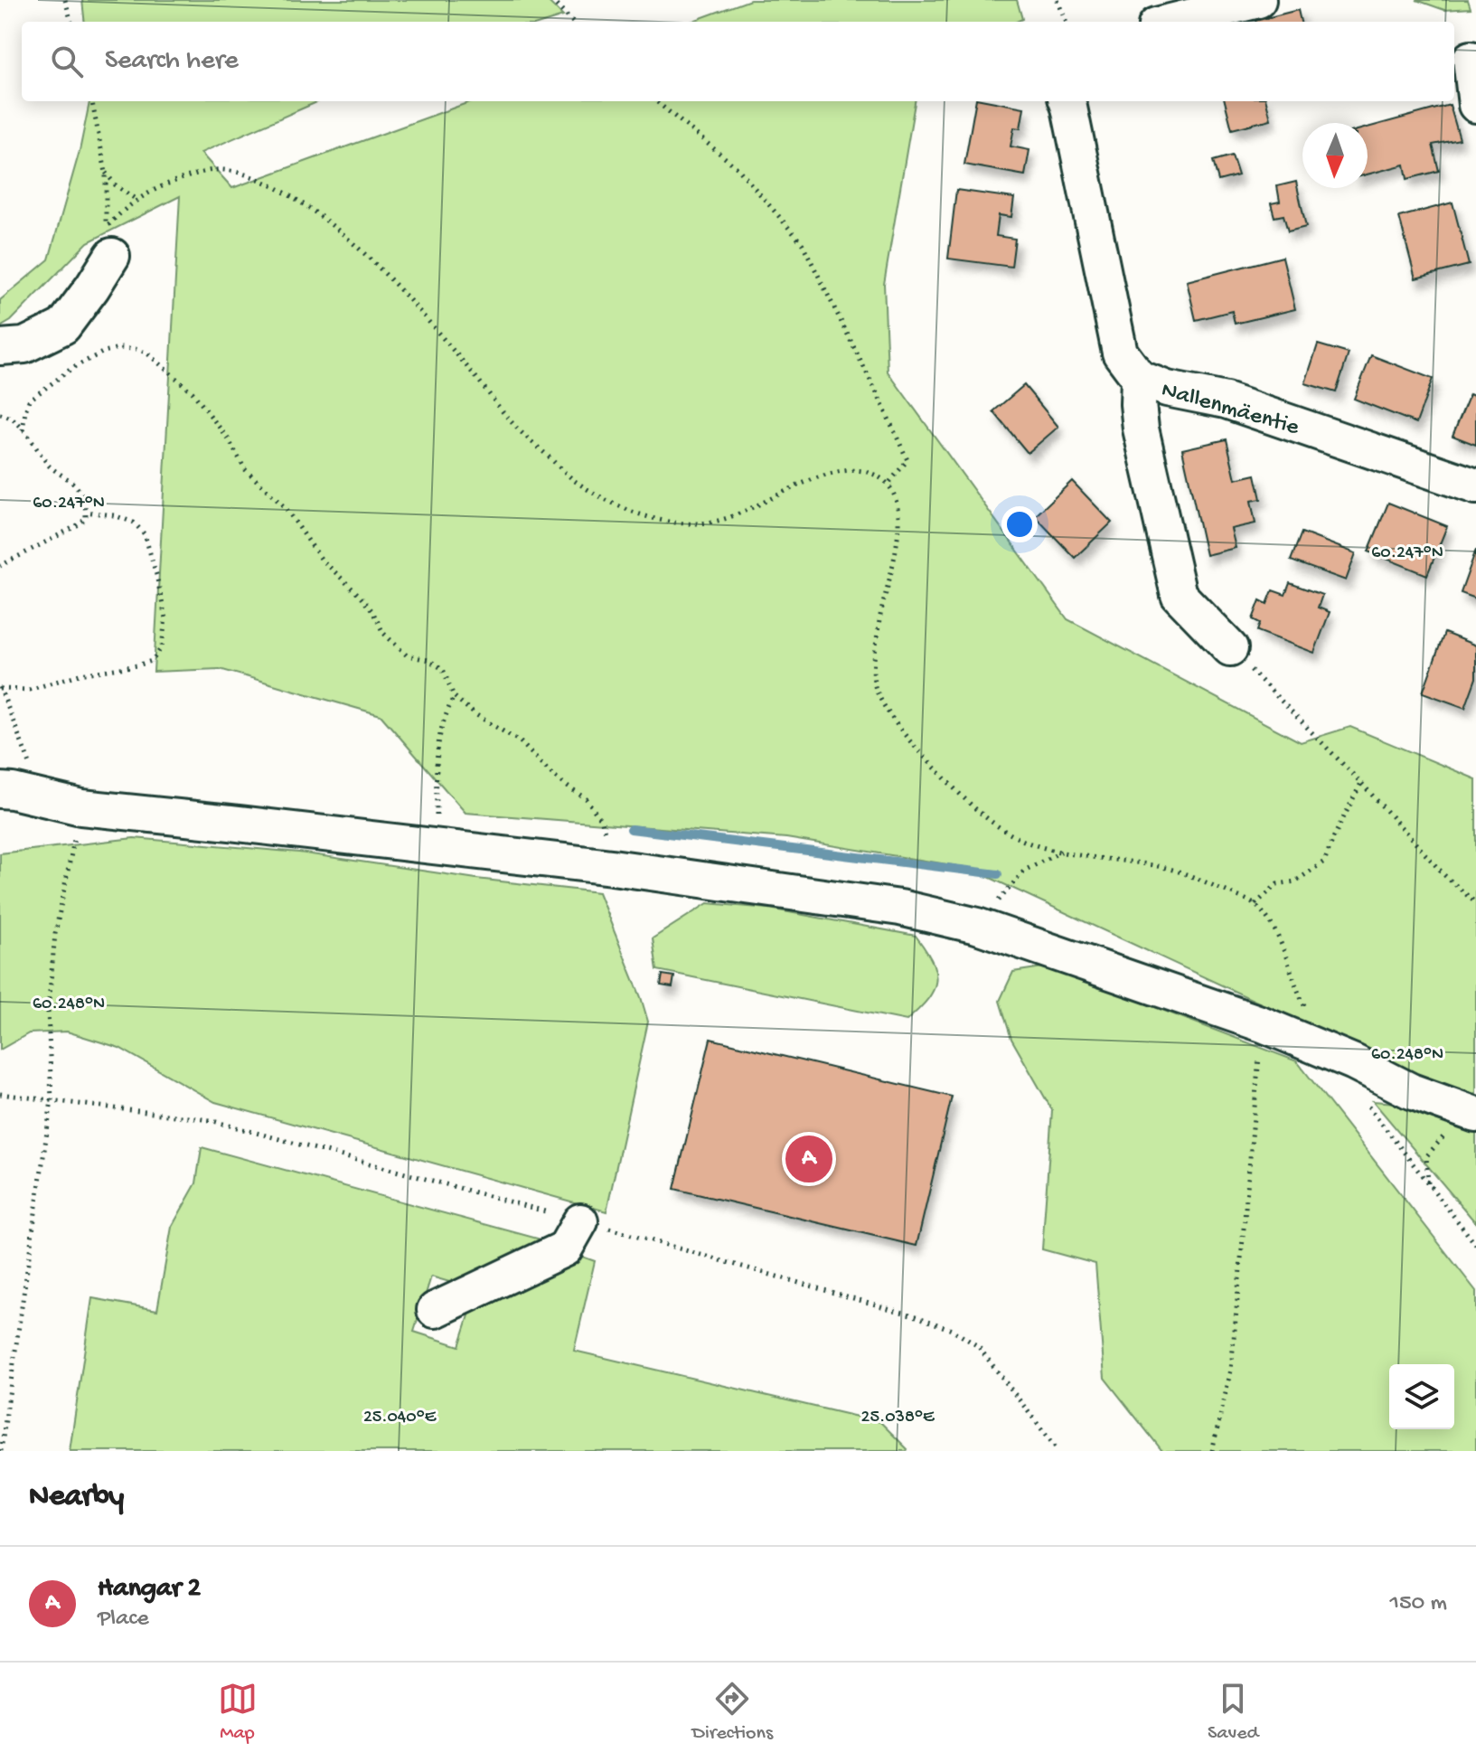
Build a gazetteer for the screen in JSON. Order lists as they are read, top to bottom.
{
  "streets": {
    "street": ["Nallenmäentie"]
  },
  "north": "bottom",
  "page": {
    "search": "Search here",
    "pins": "A",
    "heading": "Nearby",
    "list": [
      {
        "mark": "A",
        "name": "Hangar 2",
        "note": "Place",
        "value": "150 m"
      }
    ],
    "nav": ["Map", "Directions", "Saved"]
  },
  "coordinates": [
    "60.247°N",
    "60.248°N",
    "25.040°E",
    "25.038°E"
  ]
}
